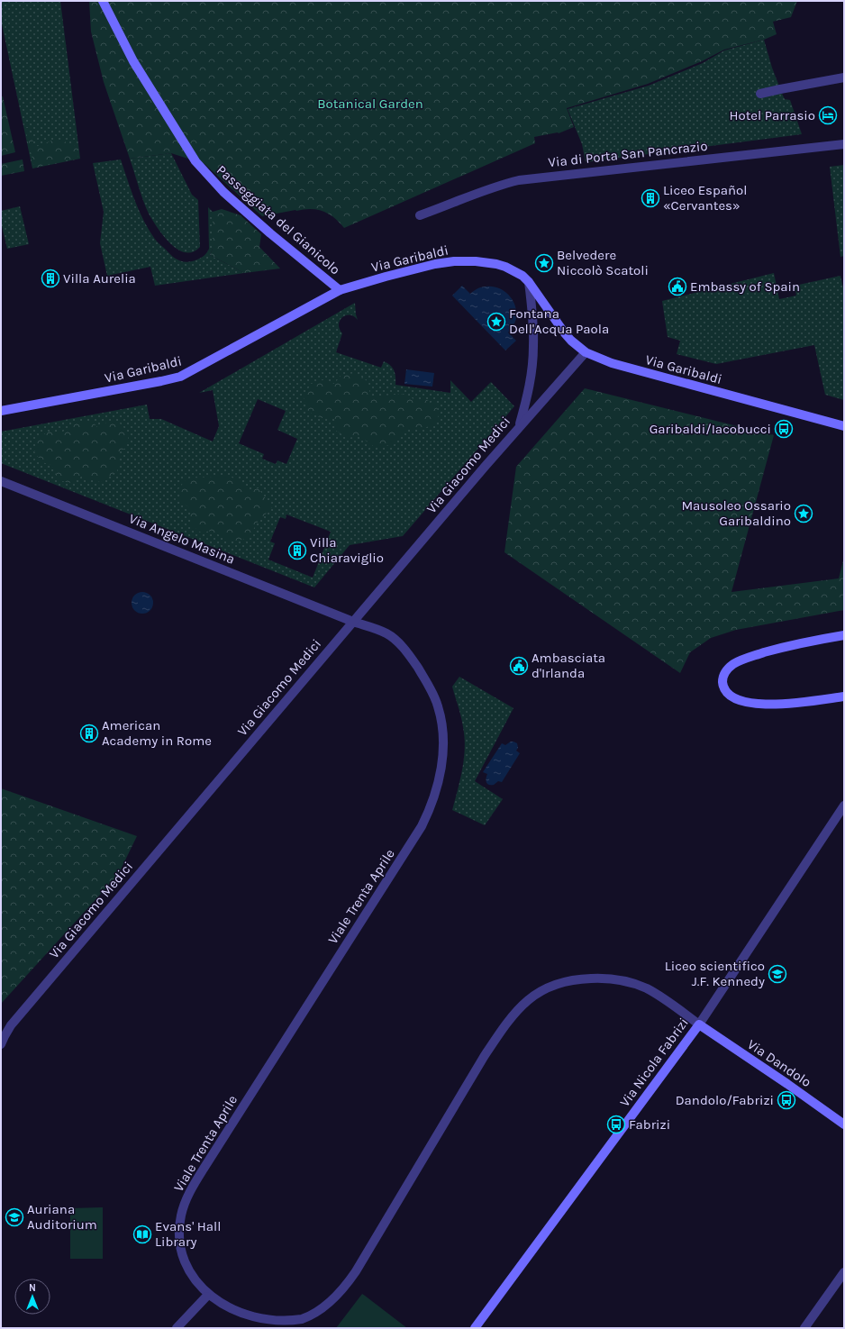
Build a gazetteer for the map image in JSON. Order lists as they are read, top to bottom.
{
  "streets": {
    "street": [
      "Via di Porta San Pancrazio",
      "Passeggiata del Gianicolo",
      "Via Garibaldi",
      "Via Giacomo Medici",
      "Via Angelo Masina",
      "Viale Trenta Aprile",
      "Via Nicola Fabrizi",
      "Via Dandolo"
    ]
  },
  "crossings": [
    ["Passeggiata del Gianicolo", "Via Garibaldi"],
    ["Via Garibaldi", "Via Giacomo Medici"],
    ["Via Giacomo Medici", "Via Angelo Masina"],
    ["Via Giacomo Medici", "Viale Trenta Aprile"],
    ["Via Angelo Masina", "Viale Trenta Aprile"],
    ["Viale Trenta Aprile", "Via Nicola Fabrizi"],
    ["Viale Trenta Aprile", "Via Dandolo"],
    ["Via Nicola Fabrizi", "Via Dandolo"]
  ],
  "parks": ["Botanical Garden"],
  "places": {
    "hotel": ["Hotel Parrasio"],
    "building": [
      "Liceo Español «Cervantes»",
      "Villa Aurelia",
      "Villa Chiaraviglio",
      "American Academy in Rome"
    ],
    "place": ["Belvedere Niccolò Scatoli", "Fontana Dell'Acqua Paola", "Mausoleo Ossario Garibaldino"],
    "public building": ["Embassy of Spain", "Ambasciata d'Irlanda"],
    "bus stop": ["Garibaldi/Iacobucci", "Dandolo/Fabrizi", "Fabrizi"],
    "school or university": ["Liceo scientifico J.F. Kennedy", "Auriana Auditorium"],
    "library": ["Evans' Hall Library"]
  },
  "north": "top"
}
